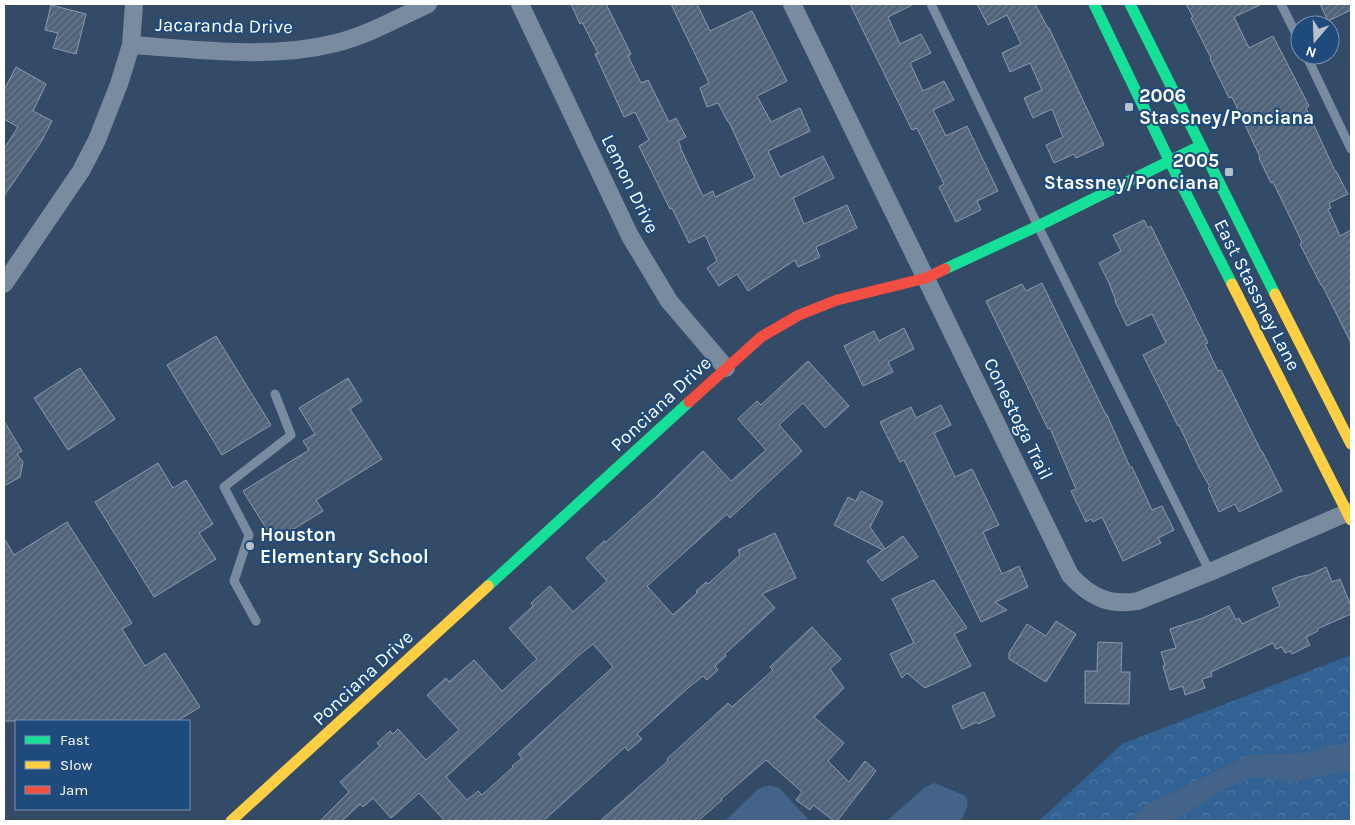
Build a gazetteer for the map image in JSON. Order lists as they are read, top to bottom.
{
  "streets": {
    "street": [
      "Jacaranda Drive",
      "Lemon Drive",
      "East Stassney Lane",
      "Ponciana Drive",
      "Conestoga Trail"
    ]
  },
  "crossings": [
    ["Lemon Drive", "Ponciana Drive"],
    ["East Stassney Lane", "Ponciana Drive"],
    ["East Stassney Lane", "Conestoga Trail"],
    ["Ponciana Drive", "Conestoga Trail"]
  ],
  "places": {
    "transit": ["2006 Stassney/Ponciana", "2005 Stassney/Ponciana"],
    "other": ["Houston Elementary School"]
  },
  "legend": ["Fast", "Slow", "Jam"],
  "north": "bottom"
}
